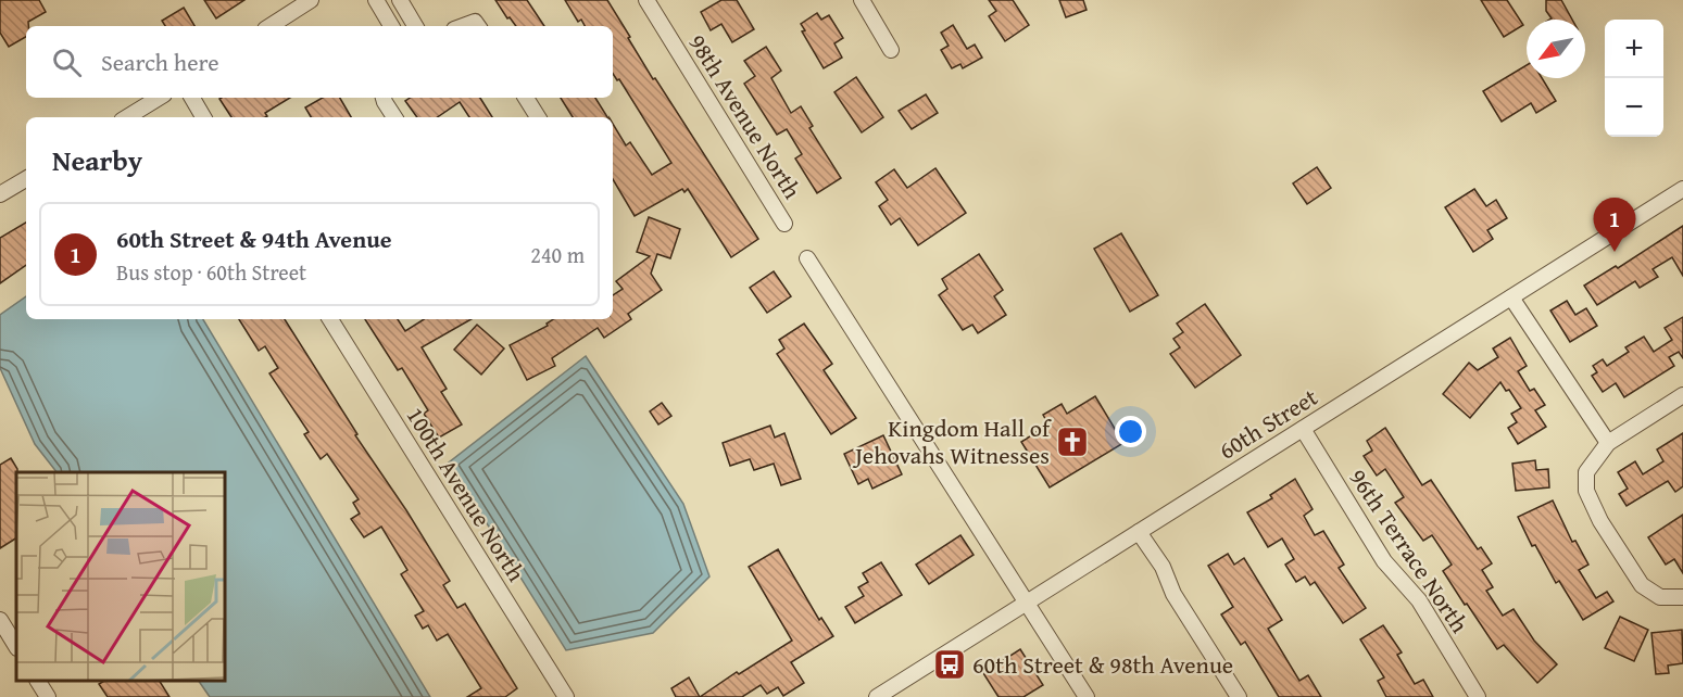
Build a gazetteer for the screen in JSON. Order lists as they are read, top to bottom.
{
  "streets": {
    "street": [
      "98th Avenue North",
      "60th Street",
      "100th Avenue North",
      "96th Terrace North"
    ]
  },
  "crossings": [
    ["60th Street", "96th Terrace North"]
  ],
  "places": {
    "church": ["Kingdom Hall of Jehovahs Witnesses"],
    "bus stop": ["60th Street & 98th Avenue"]
  },
  "north": "bottom left",
  "page": {
    "map_buttons": ["+", "−"],
    "search": "Search here",
    "heading": "Nearby",
    "pins": "1",
    "list": [
      {
        "mark": "1",
        "name": "60th Street & 94th Avenue",
        "note": "Bus stop · 60th Street",
        "value": "240 m"
      }
    ]
  }
}
